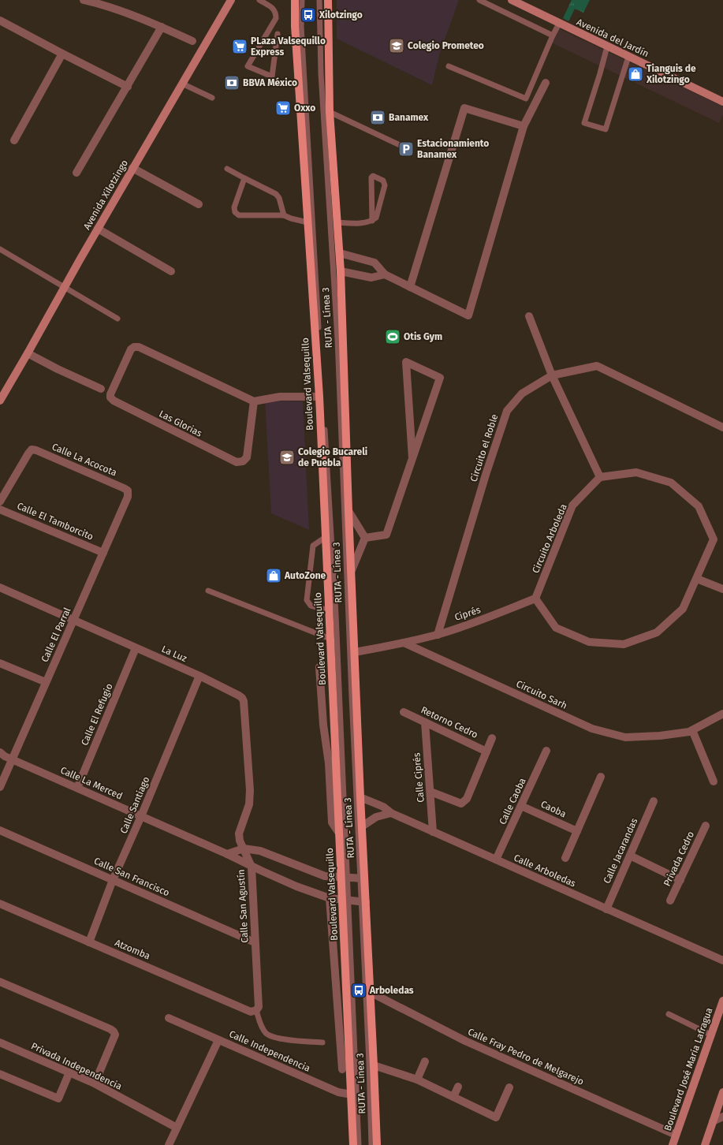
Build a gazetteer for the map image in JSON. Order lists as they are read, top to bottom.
{
  "streets": {
    "main road": ["Boulevard Valsequillo"],
    "street": [
      "Avenida del Jardín",
      "Avenida Xilotzingo",
      "Las Glorias",
      "Circuito el Roble",
      "Calle La Acocota",
      "Calle El Tamborcito",
      "Circuito Arboleda",
      "Ciprés",
      "Calle El Parral",
      "La Luz",
      "Circuito Sarh",
      "Calle El Refugio",
      "Retorno Cedro",
      "Calle Ciprés",
      "Calle La Merced",
      "Calle Caoba",
      "Calle Santiago",
      "Caoba",
      "Calle Jacarandas",
      "Privada Cedro",
      "Calle Arboledas",
      "Calle San Francisco",
      "Calle San Agustín",
      "Atzomba",
      "Calle Independencia",
      "Calle Fray Pedro de Melgarejo",
      "Privada Independencia",
      "Boulevard José María Lafragua"
    ],
    "lane": ["RUTA - Línea 3"]
  },
  "crossings": [
    ["RUTA - Línea 3", "Calle La Merced"],
    ["Boulevard Valsequillo", "Calle La Merced"],
    ["Boulevard Valsequillo", "Calle Independencia"],
    ["Circuito el Roble", "Ciprés"],
    ["Calle La Acocota", "Calle El Parral"],
    ["Calle El Tamborcito", "Calle El Parral"],
    ["Circuito Arboleda", "Ciprés"],
    ["Ciprés", "Circuito Sarh"],
    ["Calle El Parral", "La Luz"],
    ["Calle El Parral", "Calle La Merced"],
    ["La Luz", "Calle El Refugio"],
    ["La Luz", "Calle Santiago"],
    ["La Luz", "Calle San Agustín"],
    ["Calle El Refugio", "Calle La Merced"],
    ["Retorno Cedro", "Calle Ciprés"],
    ["Calle Ciprés", "Calle Arboledas"],
    ["Calle La Merced", "Calle Santiago"],
    ["Calle La Merced", "Calle San Agustín"],
    ["Calle Caoba", "Caoba"],
    ["Calle Caoba", "Calle Arboledas"],
    ["Calle Santiago", "Calle San Francisco"],
    ["Calle Santiago", "Atzomba"],
    ["Calle Jacarandas", "Calle Arboledas"],
    ["Calle San Francisco", "Calle San Agustín"],
    ["Calle San Agustín", "Atzomba"],
    ["Calle Independencia", "Privada Independencia"],
    ["Calle Fray Pedro de Melgarejo", "Boulevard José María Lafragua"]
  ],
  "places": {
    "bus stop": ["Xilotzingo", "Arboledas"],
    "school or university": ["Colegio Prometeo", "Colegio Bucareli de Puebla"],
    "supermarket": ["PLaza Valsequillo Express", "Oxxo"],
    "shop": ["Tianguis de Xilotzingo", "AutoZone"],
    "bank": ["BBVA México", "Banamex"],
    "parking": ["Estacionamiento Banamex"],
    "sports": ["Otis Gym"]
  }
}
